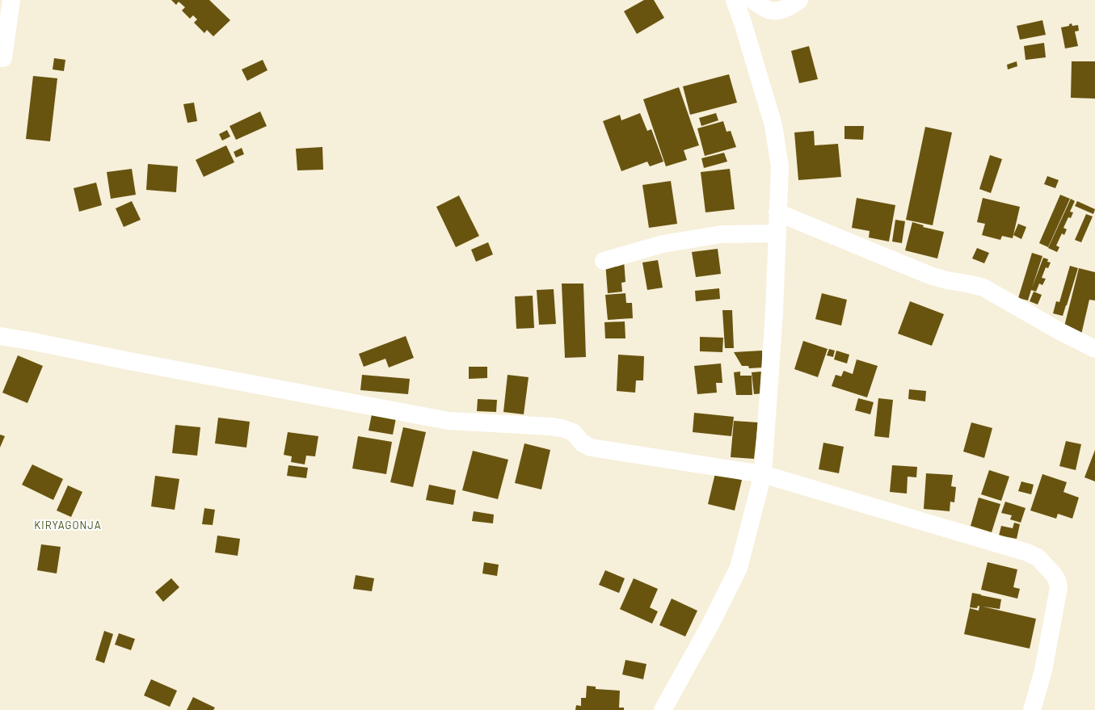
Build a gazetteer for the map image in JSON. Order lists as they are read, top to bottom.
{
  "districts": ["KIRYAGONJA"]
}
